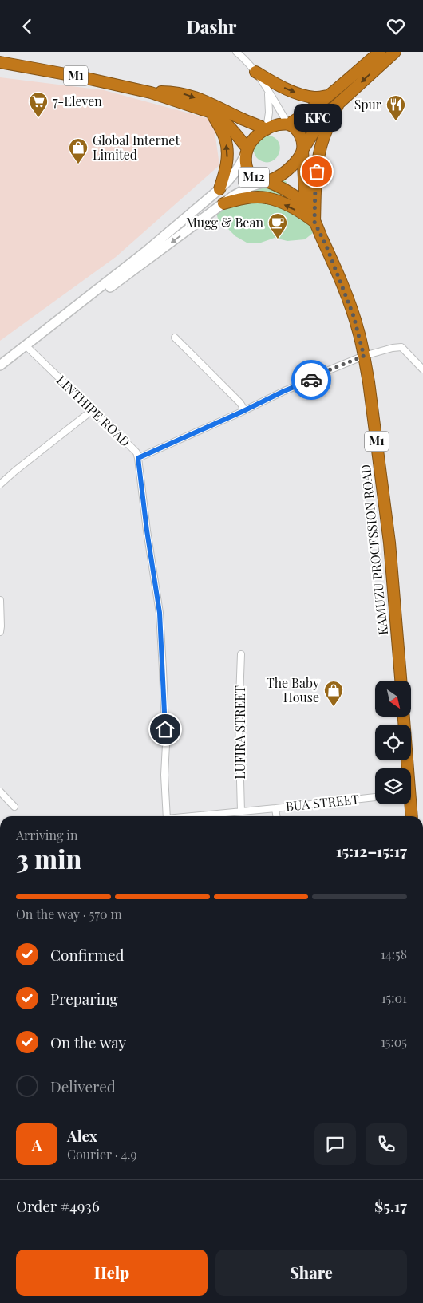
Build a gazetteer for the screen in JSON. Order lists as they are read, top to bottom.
{
  "streets": {
    "highway": ["M1", "M12", "KAMUZU PROCESSION ROAD"],
    "street": ["LINTHIPE ROAD", "LUFIRA STREET", "BUA STREET"]
  },
  "crossings": [
    ["M1", "M12"],
    ["M1", "KAMUZU PROCESSION ROAD"],
    ["LUFIRA STREET", "BUA STREET"]
  ],
  "places": {
    "supermarket": ["7-Eleven"],
    "restaurant": ["Spur"],
    "shop": ["Global Internet Limited", "The Baby House"],
    "other": ["KFC"],
    "cafe": ["Mugg & Bean"]
  },
  "north": "bottom right",
  "page": {
    "header": "Dashr",
    "bubble": "KFC",
    "heading": ["3 min", "Arriving in", "15:12–15:17"],
    "panel": [
      "Alex",
      "Courier · 4.9",
      "Order #4936",
      "$5.17"
    ],
    "bar": "On the way · 570 m",
    "list": [
      ["Confirmed", "14:58"],
      ["Preparing", "15:01"],
      ["On the way", "15:05"],
      "Delivered"
    ],
    "round": "A",
    "buttons": ["Help", "Share"]
  }
}
